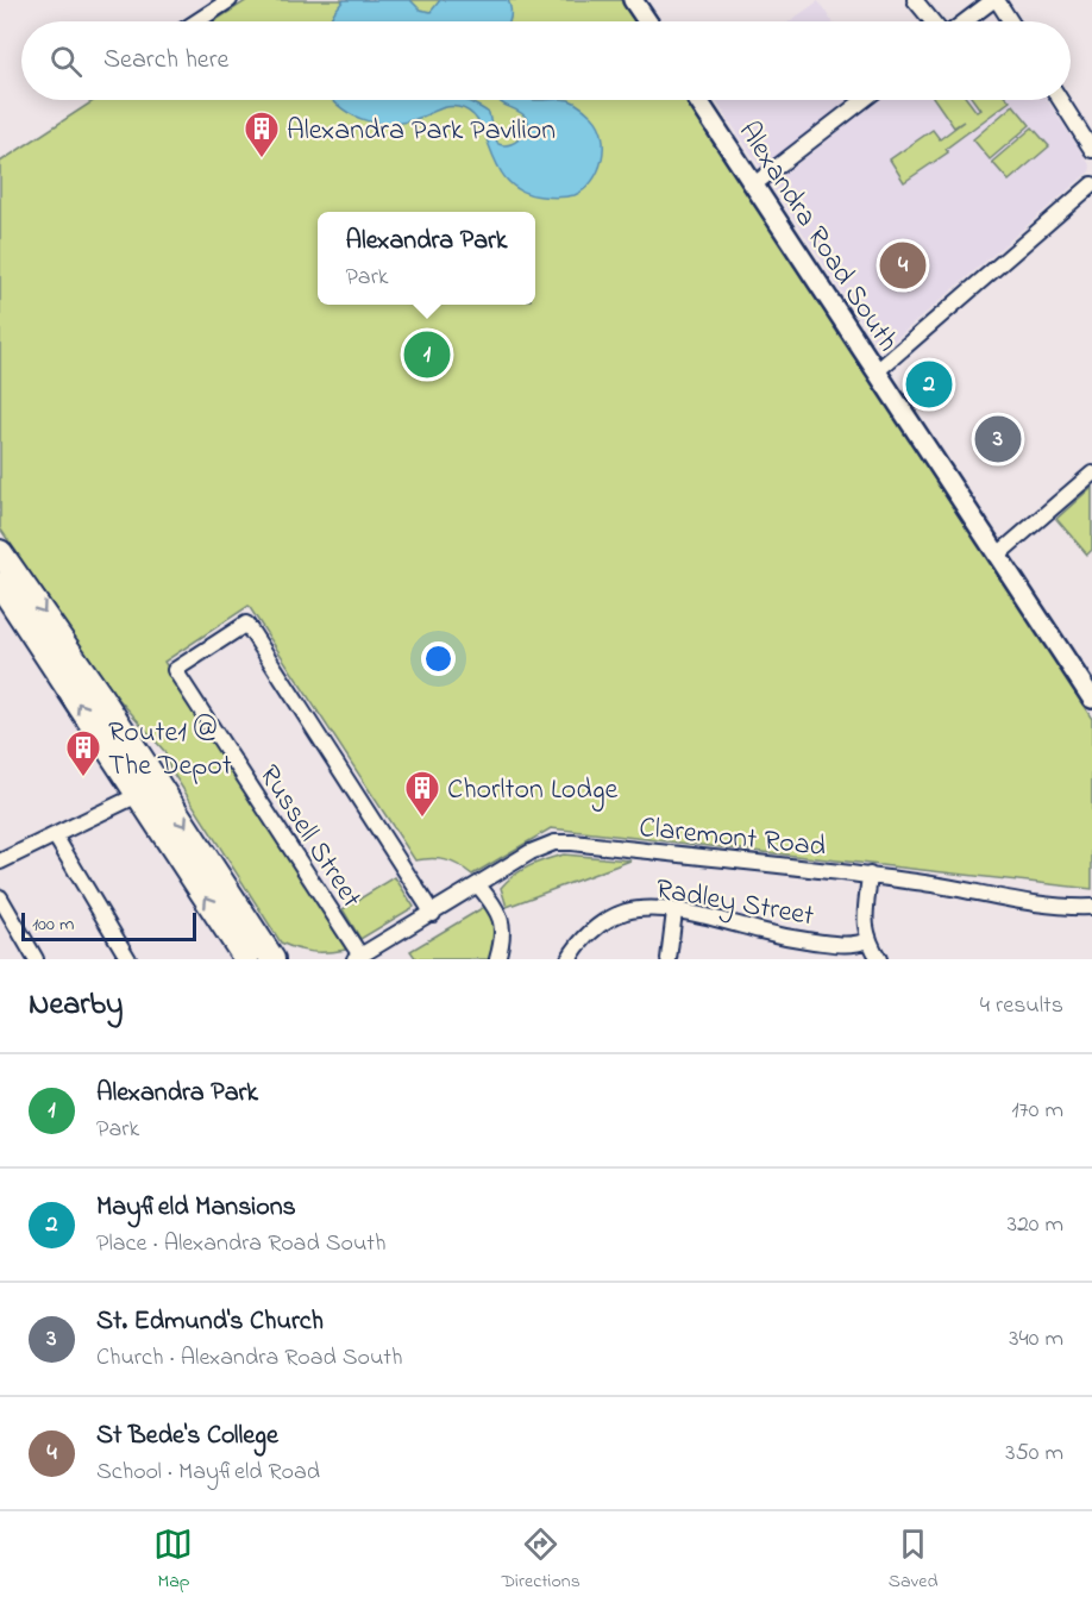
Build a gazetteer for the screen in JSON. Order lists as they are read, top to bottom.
{
  "streets": {
    "street": [
      "Alexandra Road South",
      "Russell Street",
      "Claremont Road",
      "Radley Street"
    ]
  },
  "crossings": [
    ["Russell Street", "Claremont Road"]
  ],
  "places": {
    "building": ["Alexandra Park Pavilion", "Route1 @ The Depot", "Chorlton Lodge"]
  },
  "scale_bar": "100 m",
  "page": {
    "search": "Search here",
    "popup": ["Alexandra Park", "Park"],
    "pins": [
      "4",
      "1",
      "2",
      "3"
    ],
    "scale": "100 m",
    "heading": ["Nearby", "4 results"],
    "list": [
      {
        "mark": "1",
        "name": "Alexandra Park",
        "note": "Park",
        "value": "170 m"
      },
      {
        "mark": "2",
        "name": "Mayfield Mansions",
        "note": "Place · Alexandra Road South",
        "value": "320 m"
      },
      {
        "mark": "3",
        "name": "St. Edmund's Church",
        "note": "Church · Alexandra Road South",
        "value": "340 m"
      },
      {
        "mark": "4",
        "name": "St Bede's College",
        "note": "School · Mayfield Road",
        "value": "350 m"
      }
    ],
    "nav": ["Map", "Directions", "Saved"]
  }
}
